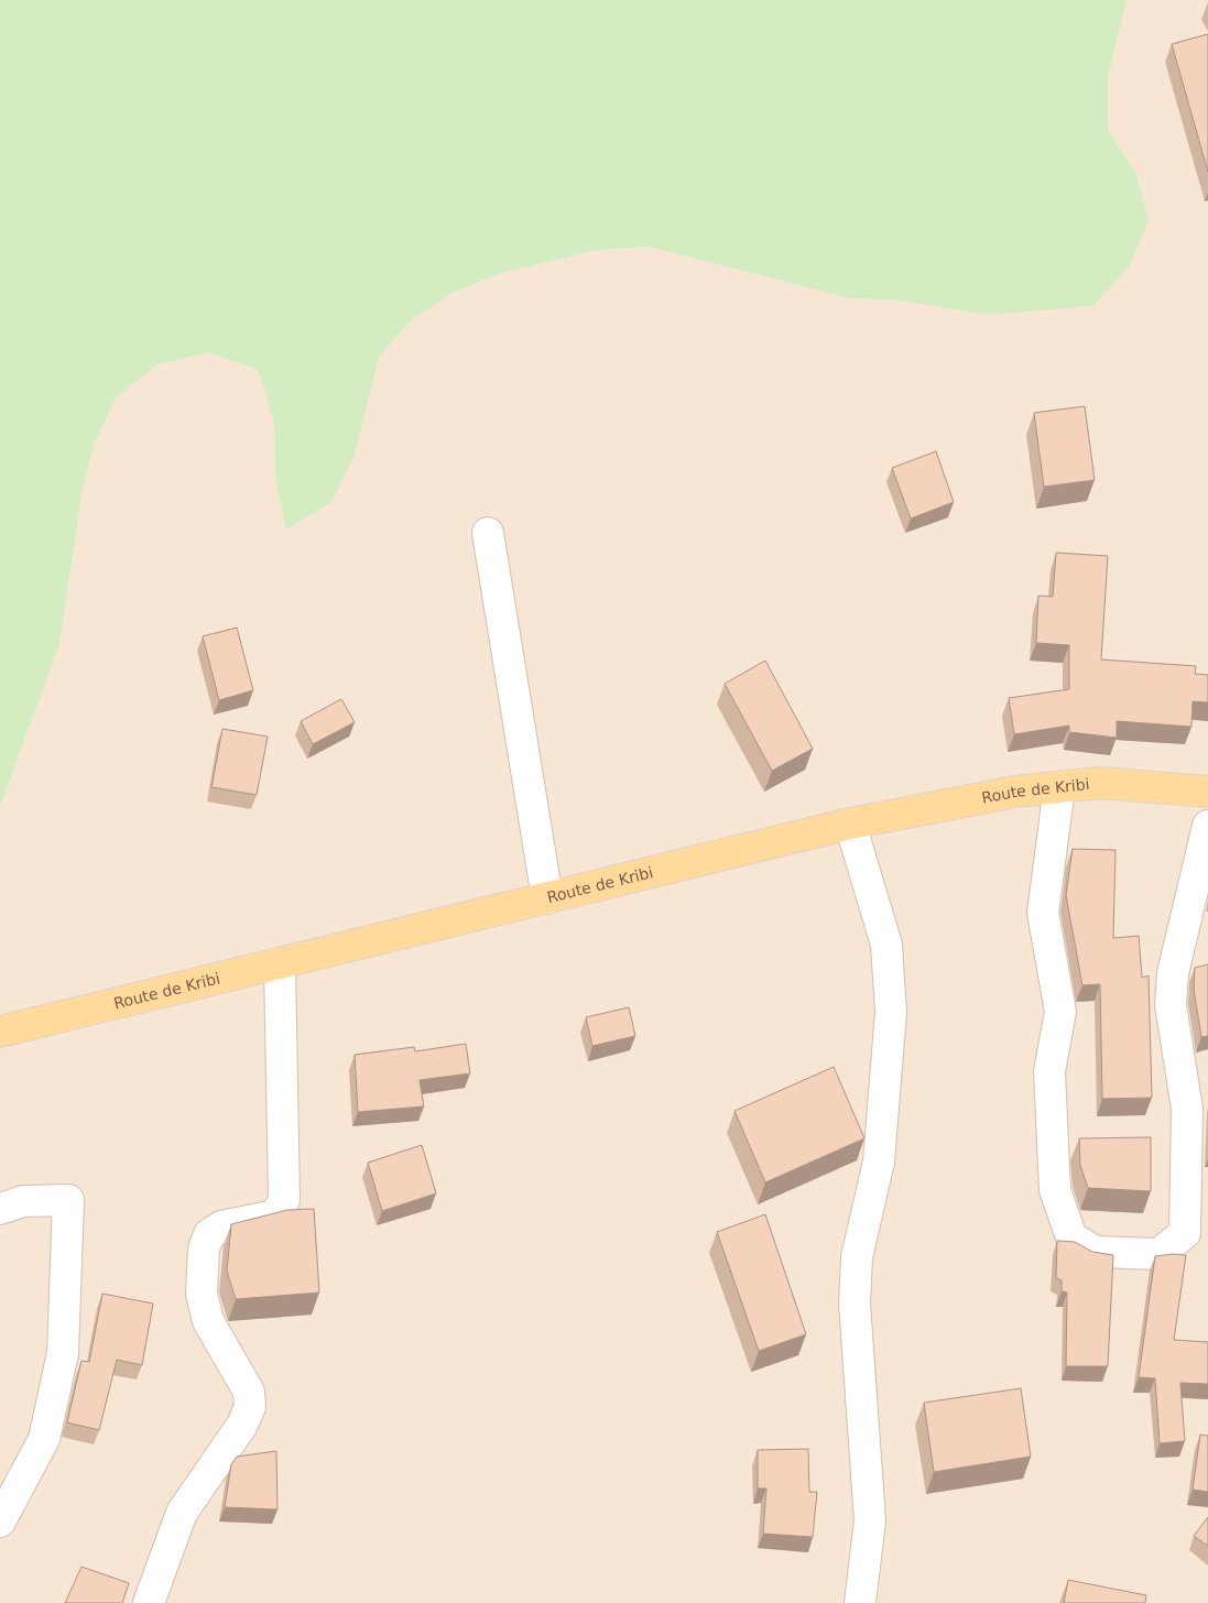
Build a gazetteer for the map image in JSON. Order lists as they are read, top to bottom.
{
  "streets": {
    "main road": ["Route de Kribi"]
  }
}
